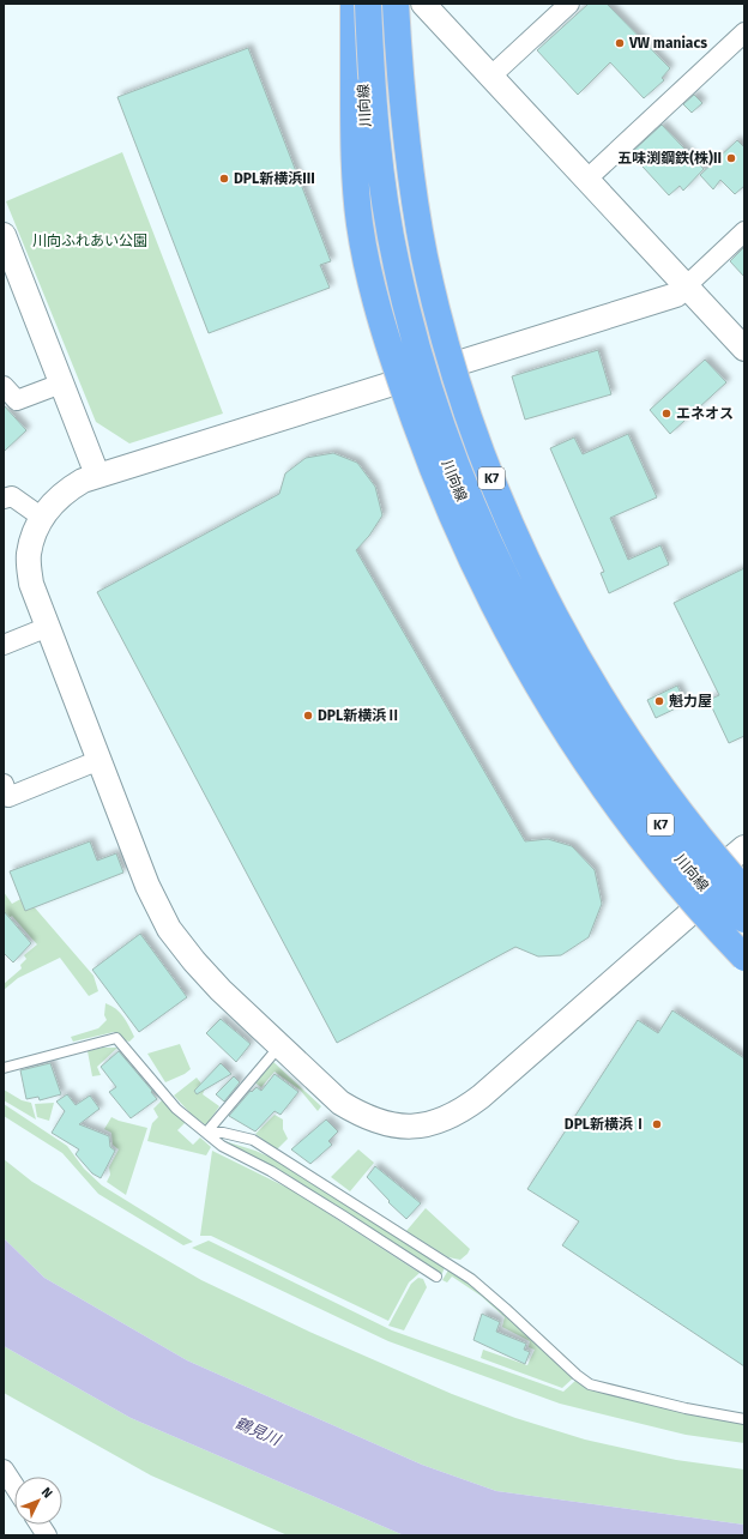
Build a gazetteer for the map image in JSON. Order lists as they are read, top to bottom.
{
  "streets": {
    "highway": ["K7"],
    "street": ["川向線"]
  },
  "crossings": [
    ["川向線", "K7"]
  ],
  "water": ["鶴見川"],
  "parks": ["川向ふれあい公園"],
  "places": [
    "VW maniacs",
    "五味渕鋼鉄(株)II",
    "DPL新横浜III",
    "エネオス",
    "魁力屋",
    "DPL新横浜Ⅱ",
    "DPL新横浜Ⅰ"
  ],
  "north": "top right"
}
